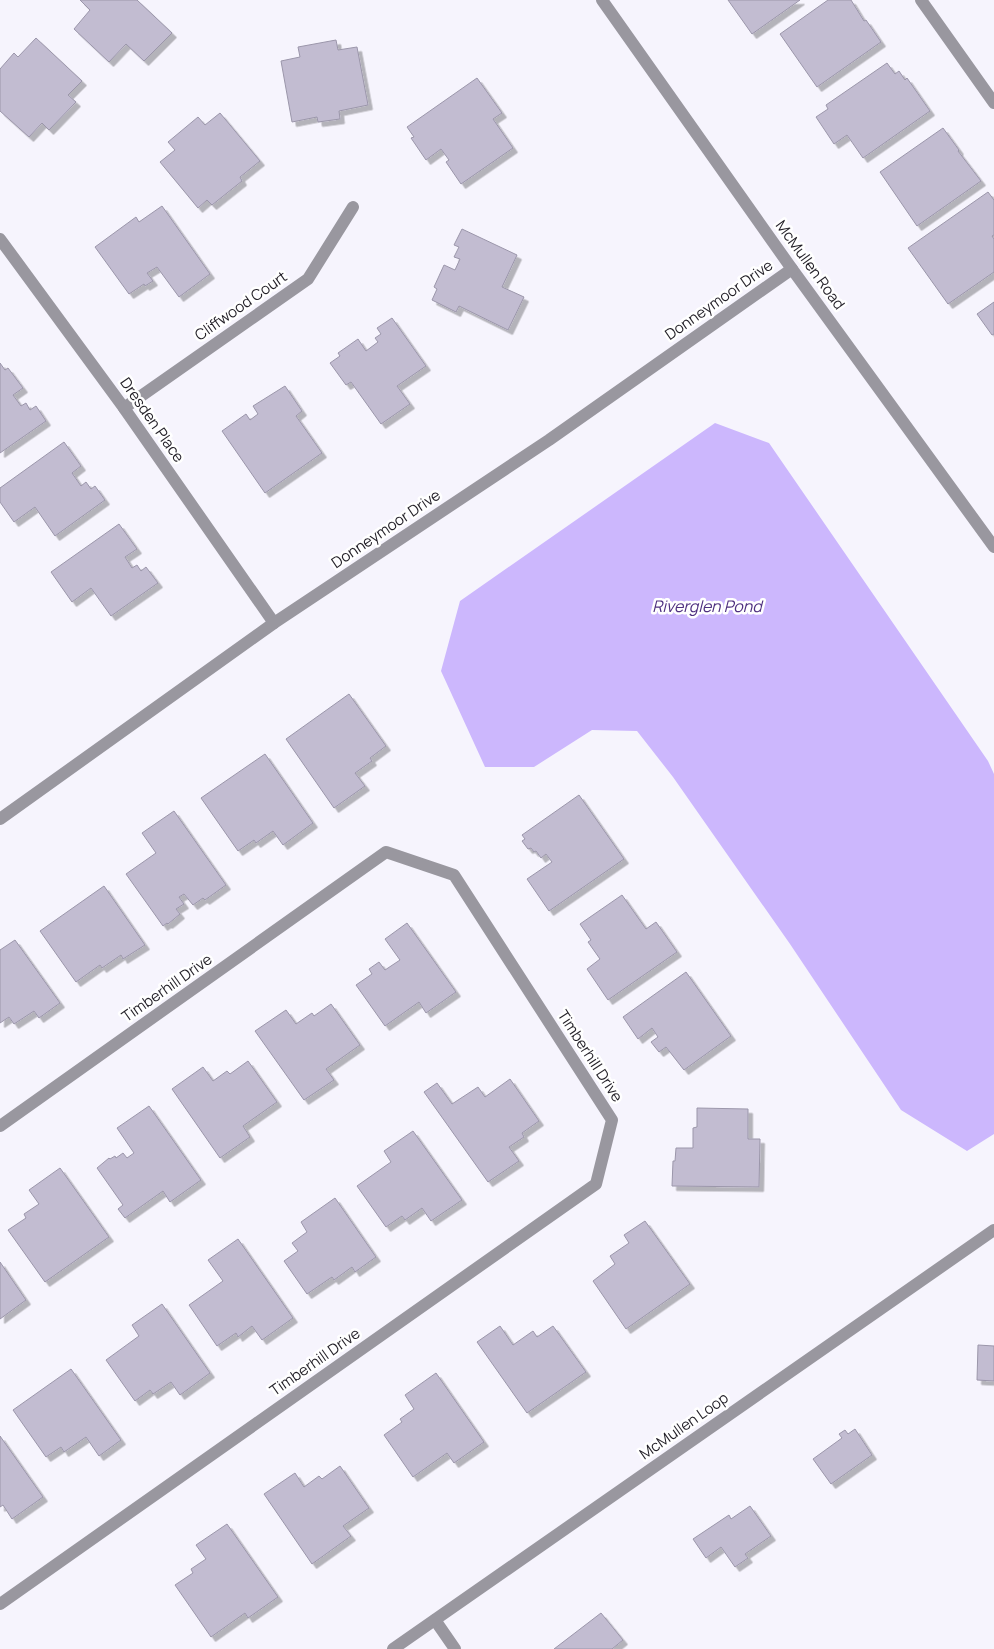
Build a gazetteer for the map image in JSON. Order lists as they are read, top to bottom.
{
  "streets": {
    "street": [
      "McMullen Road",
      "Donneymoor Drive",
      "Cliffwood Court",
      "Dresden Place",
      "Timberhill Drive",
      "McMullen Loop"
    ]
  },
  "crossings": [
    ["McMullen Road", "Donneymoor Drive"],
    ["Donneymoor Drive", "Dresden Place"],
    ["Cliffwood Court", "Dresden Place"]
  ],
  "water": ["Riverglen Pond"]
}
